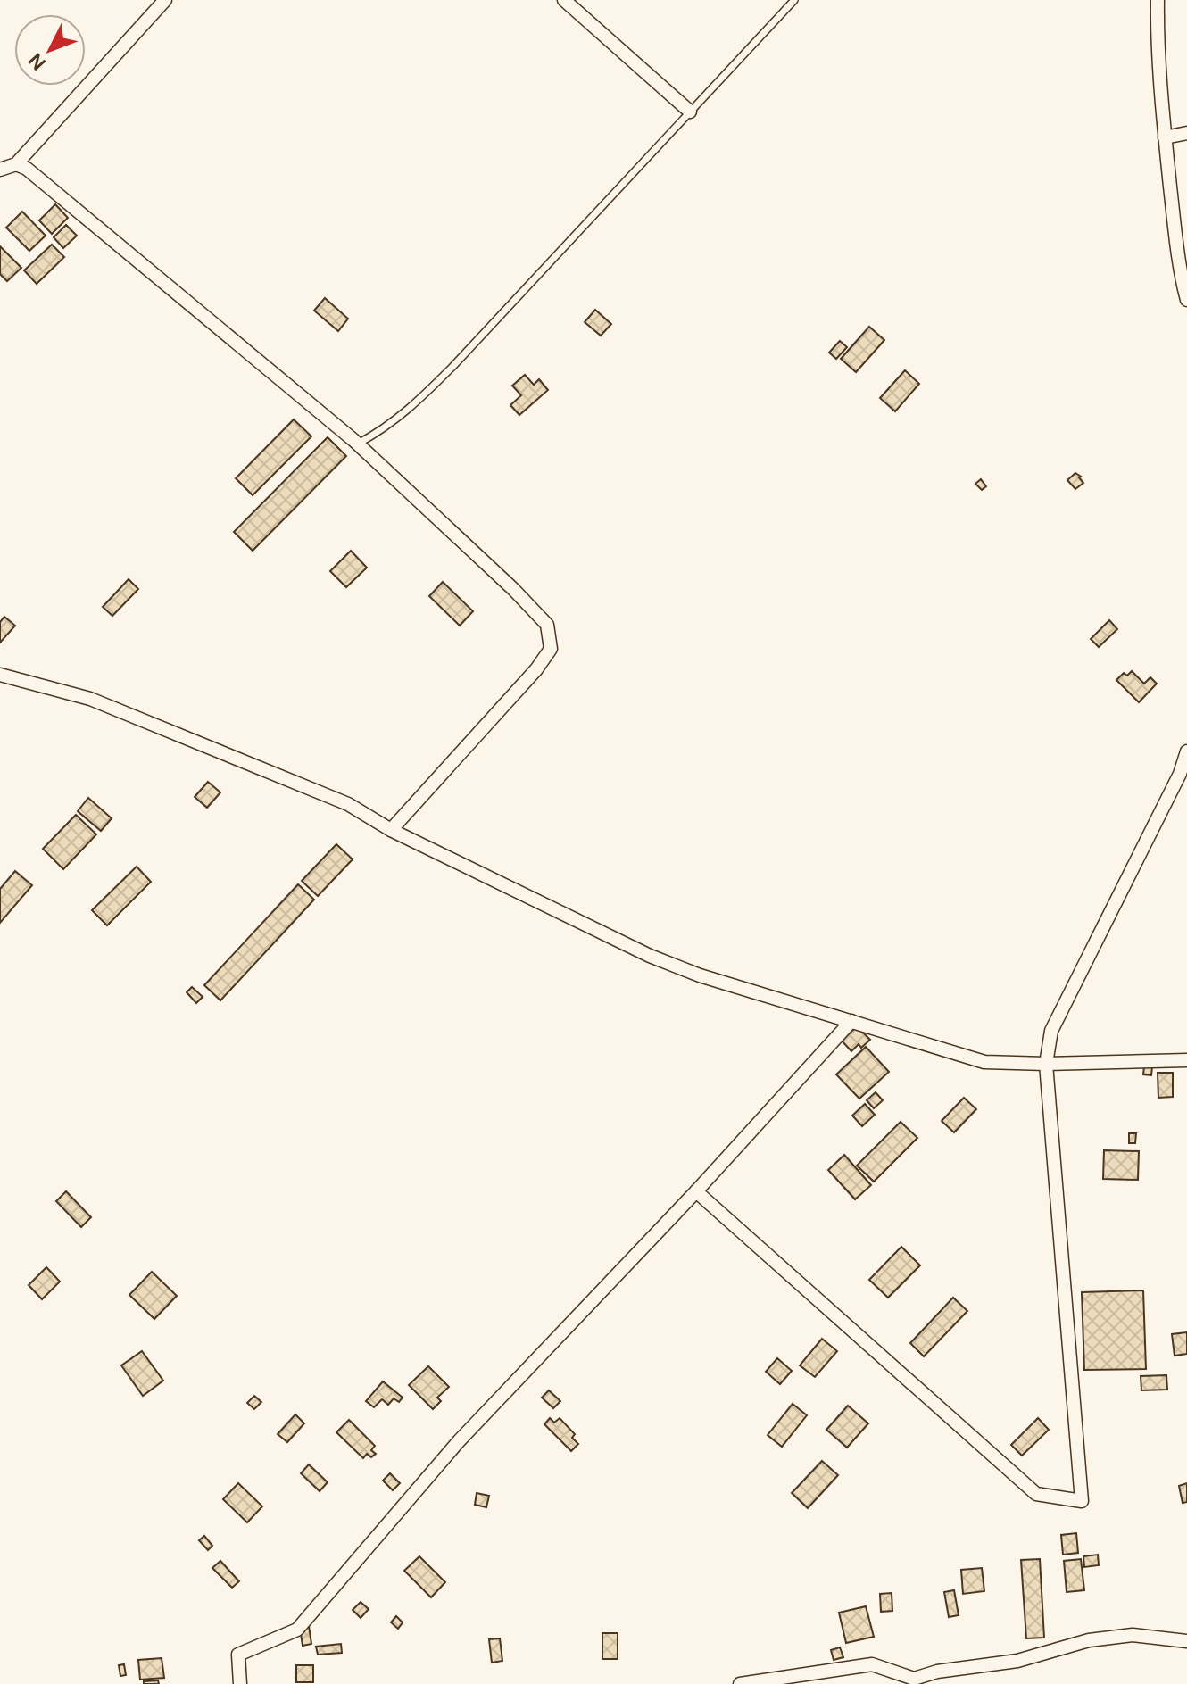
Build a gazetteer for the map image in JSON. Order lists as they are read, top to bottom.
{
  "north": "bottom left"
}
